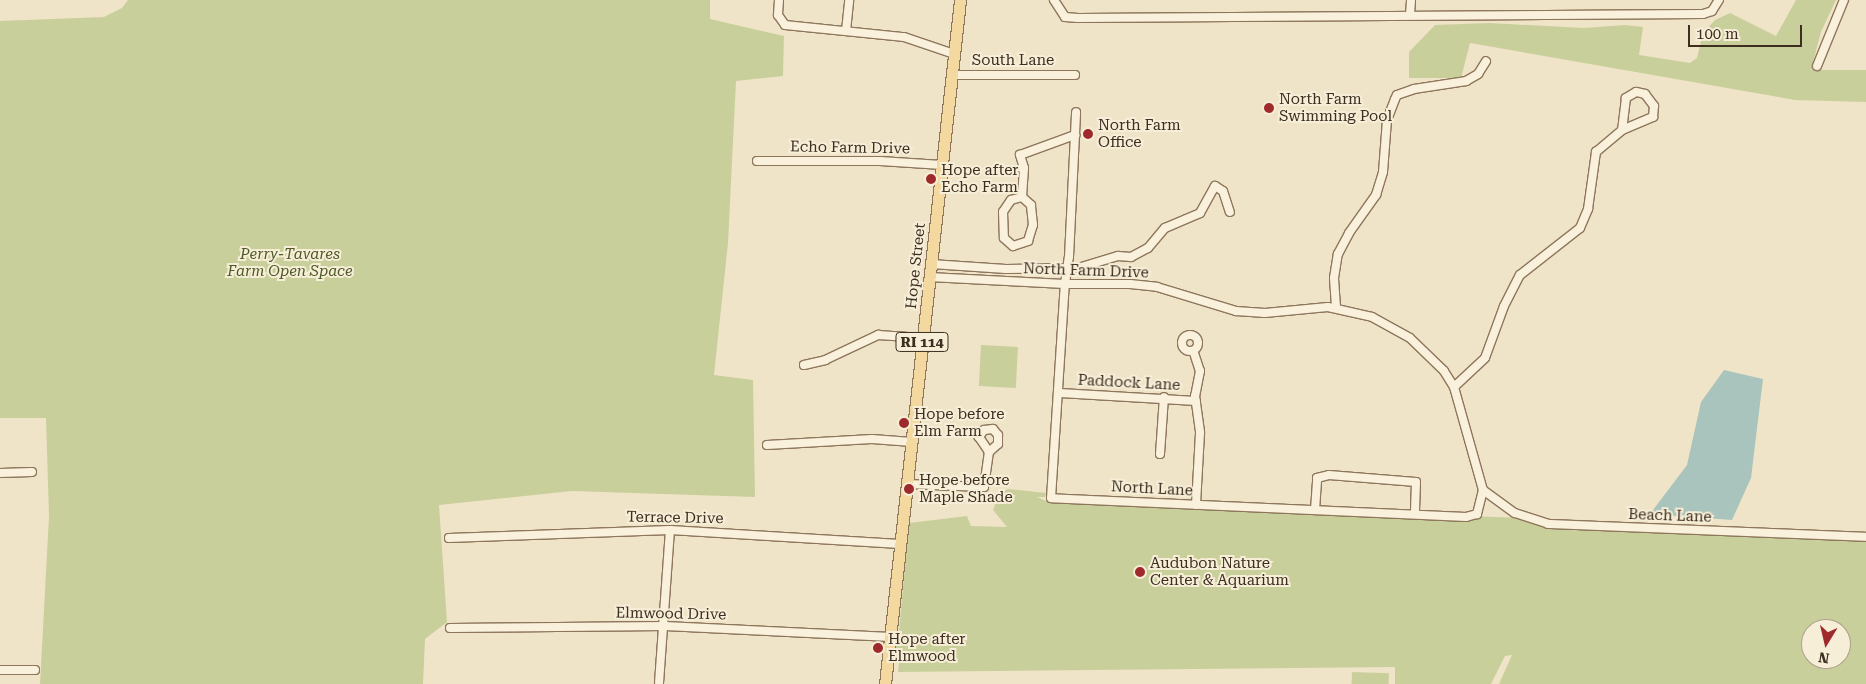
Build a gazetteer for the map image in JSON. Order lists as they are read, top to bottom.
{
  "streets": {
    "main road": ["Hope Street", "RI 114"],
    "street": [
      "South Lane",
      "Echo Farm Drive",
      "North Farm Drive",
      "Paddock Lane",
      "North Lane",
      "Beach Lane",
      "Terrace Drive",
      "Elmwood Drive"
    ]
  },
  "crossings": [
    ["South Lane", "Hope Street"],
    ["Echo Farm Drive", "Hope Street"],
    ["Hope Street", "North Farm Drive"],
    ["Hope Street", "Terrace Drive"],
    ["Hope Street", "Elmwood Drive"],
    ["North Farm Drive", "North Lane"],
    ["North Farm Drive", "Beach Lane"],
    ["Paddock Lane", "North Lane"],
    ["North Lane", "Beach Lane"]
  ],
  "parks": ["Perry-Tavares Farm Open Space"],
  "places": [
    "North Farm Swimming Pool",
    "North Farm Office",
    "Hope after Echo Farm",
    "Hope before Elm Farm",
    "Hope before Maple Shade",
    "Audubon Nature Center & Aquarium",
    "Hope after Elmwood"
  ],
  "scale_bar": "100 m",
  "north": "bottom"
}
